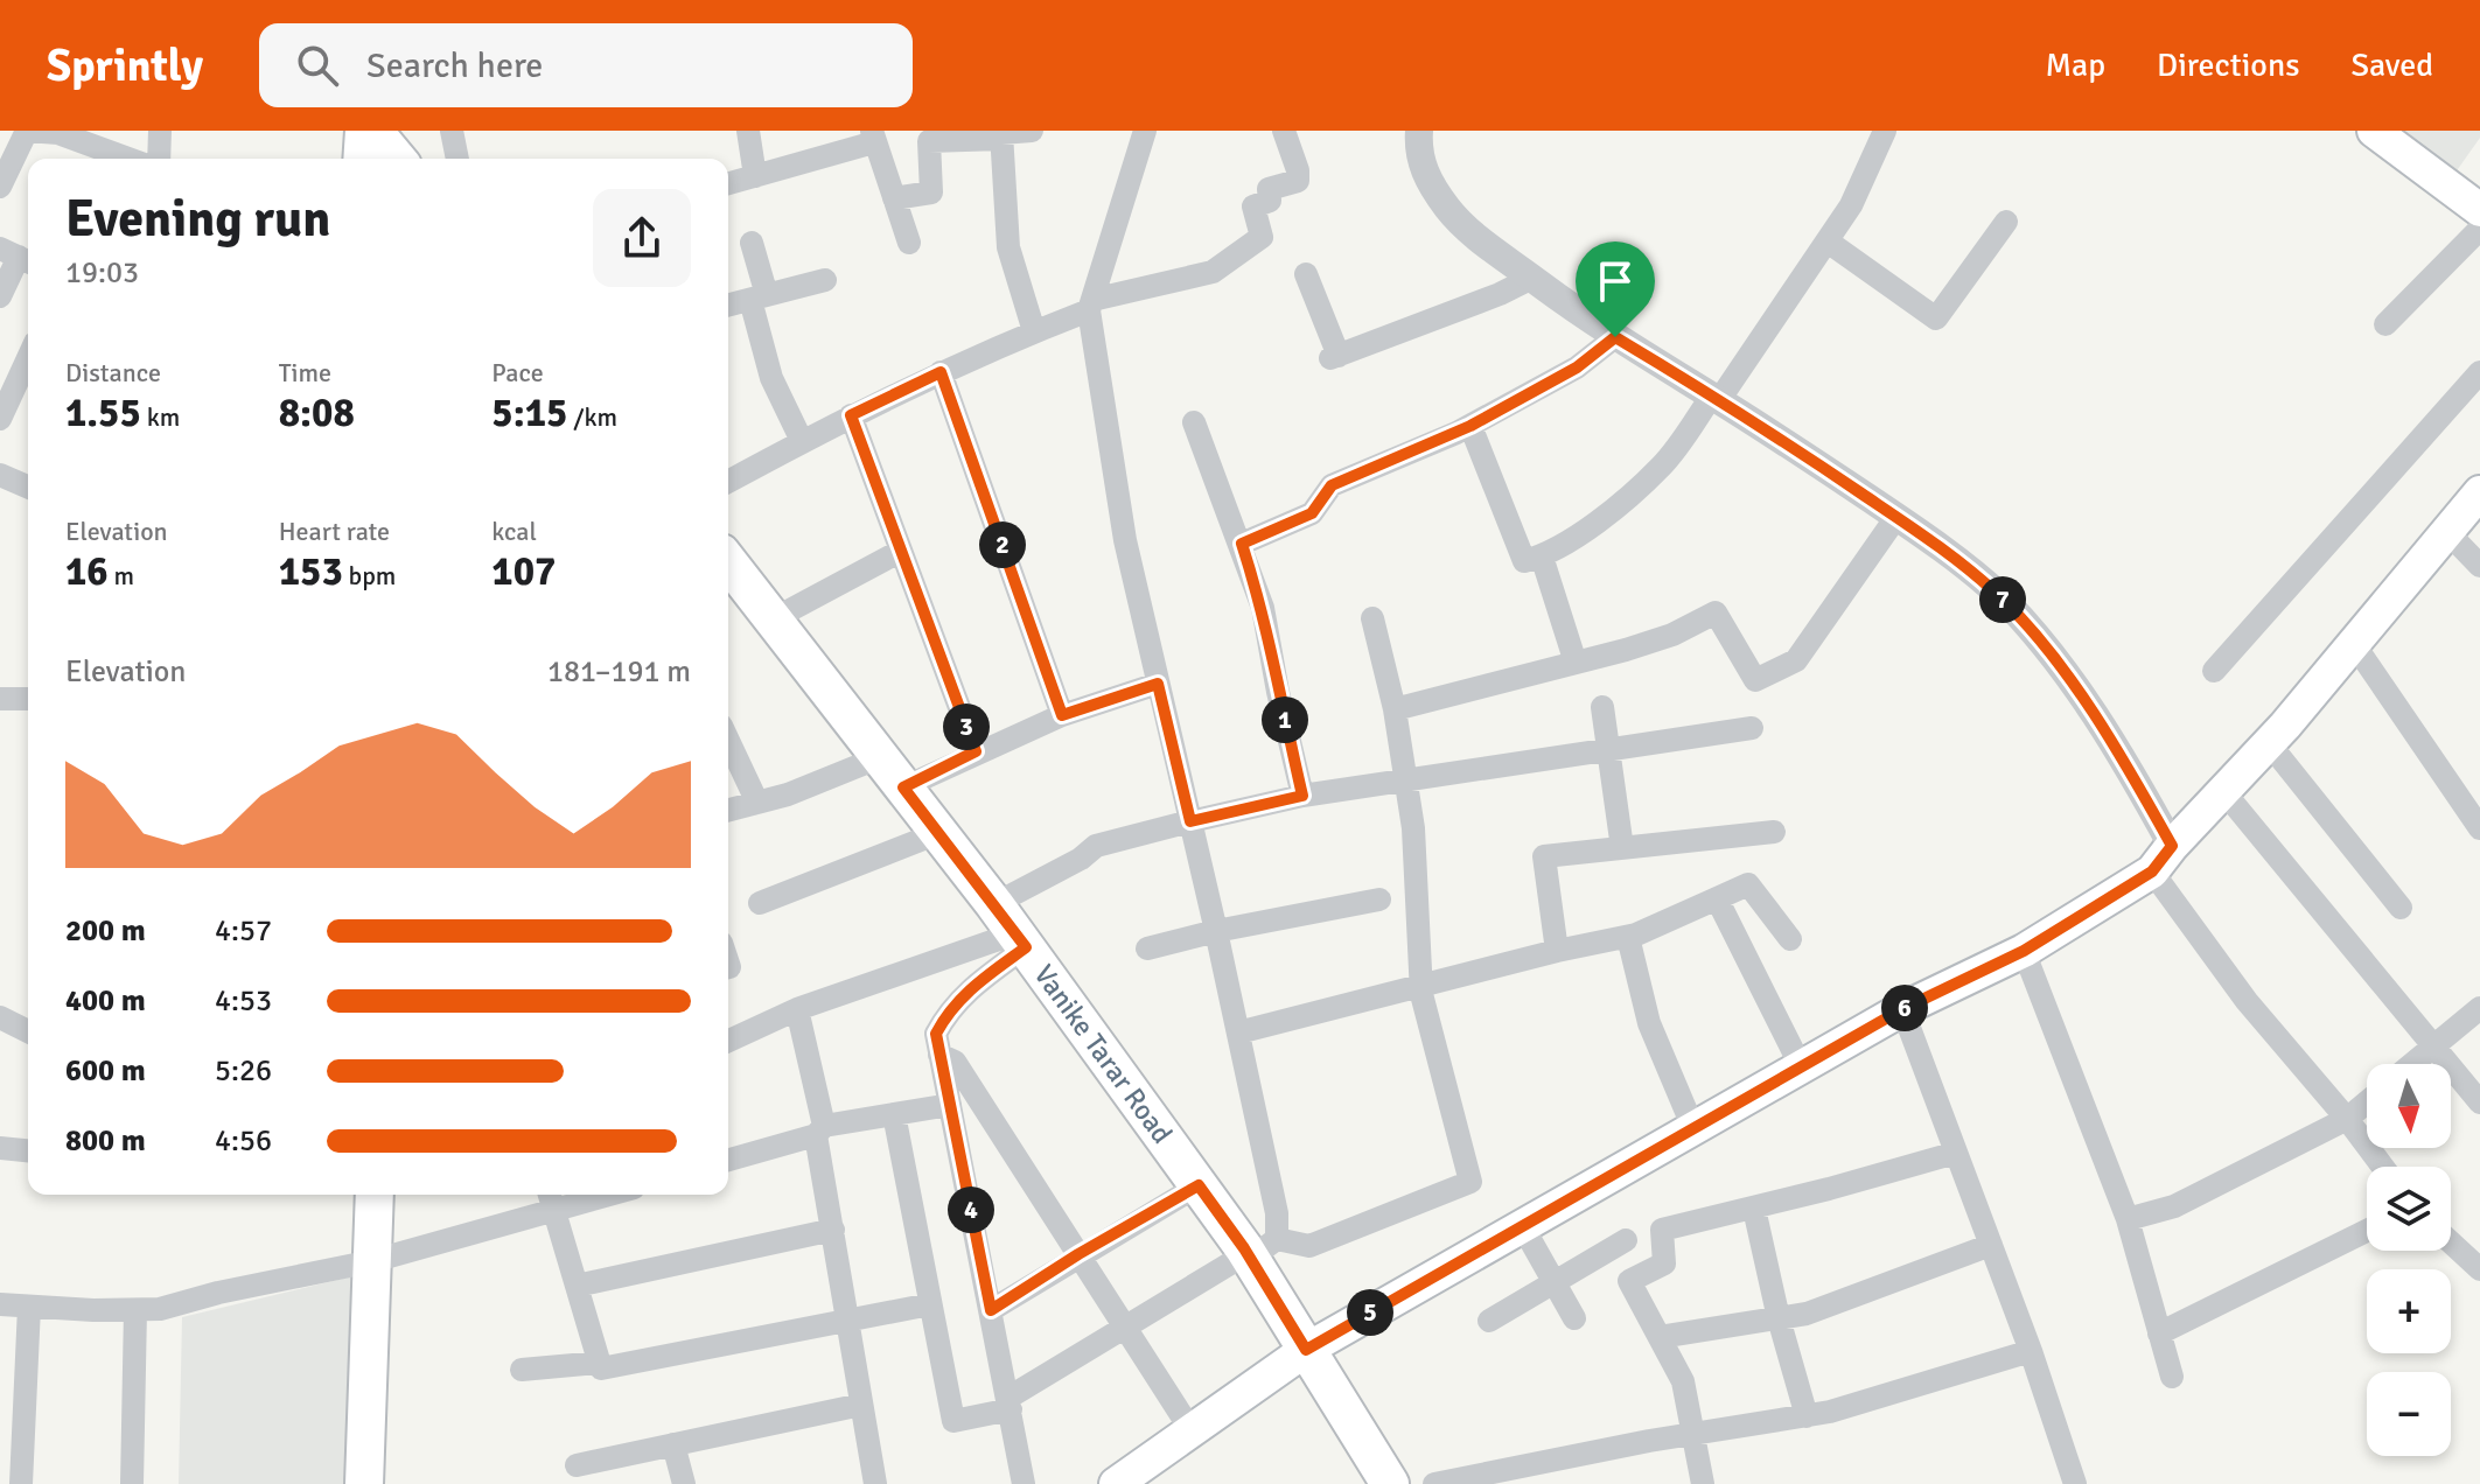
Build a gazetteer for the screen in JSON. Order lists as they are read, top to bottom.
{
  "streets": {
    "main road": ["Vanike Tarar Road"]
  },
  "north": "bottom",
  "page": {
    "header": "Sprintly",
    "search": "Search here",
    "nav": ["Map", "Directions", "Saved"],
    "heading": ["Evening run", "19:03"],
    "stats": [
      ["Distance", "1.55 km"],
      ["Time", "8:08"],
      ["Pace", "5:15 /km"],
      ["Elevation", "16 m"],
      ["Heart rate", "153 bpm"],
      ["kcal", "107"]
    ],
    "pins": [
      "2",
      "7",
      "1",
      "3",
      "6",
      "4",
      "5"
    ],
    "chart": ["Elevation", "181–191 m"],
    "list": [
      {
        "name": "200 m",
        "note": "4:57"
      },
      {
        "name": "400 m",
        "note": "4:53"
      },
      {
        "name": "600 m",
        "note": "5:26"
      },
      {
        "name": "800 m",
        "note": "4:56"
      }
    ],
    "map_buttons": ["+", "−"]
  }
}
